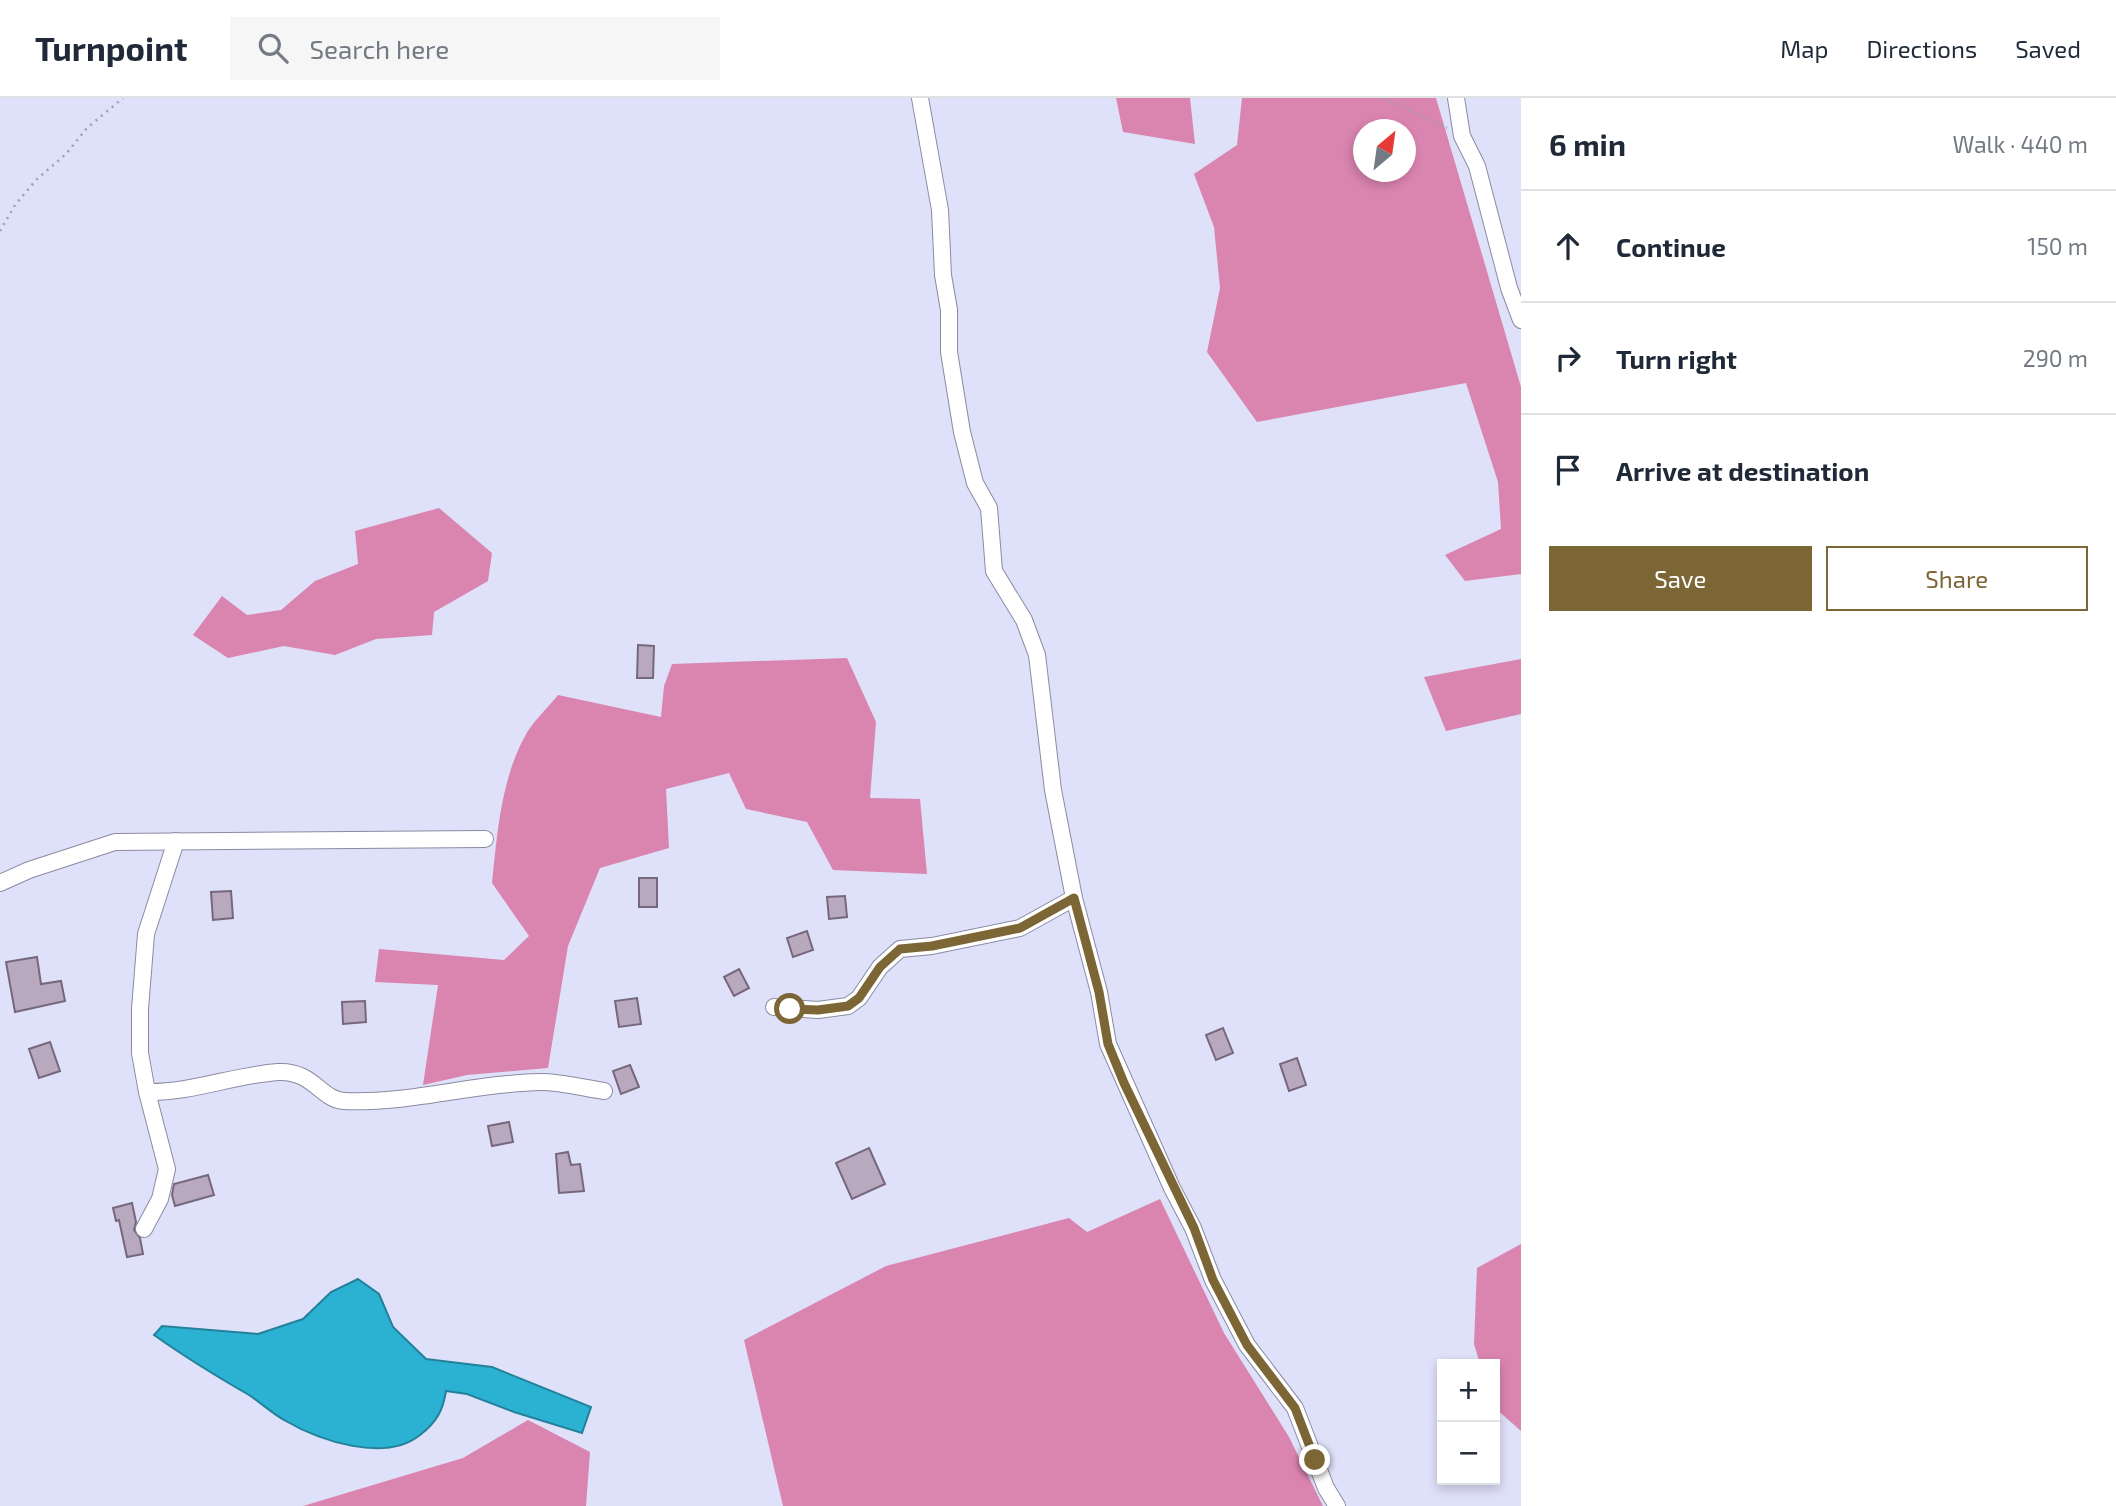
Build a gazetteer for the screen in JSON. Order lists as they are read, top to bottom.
{
  "north": "top right",
  "page": {
    "header": "Turnpoint",
    "search": "Search here",
    "nav": ["Map", "Directions", "Saved"],
    "heading": ["6 min", "Walk · 440 m"],
    "list": [
      ["Continue", "150 m"],
      ["Turn right", "290 m"],
      "Arrive at destination"
    ],
    "buttons": ["Save", "Share"],
    "map_buttons": ["+", "−"]
  }
}
